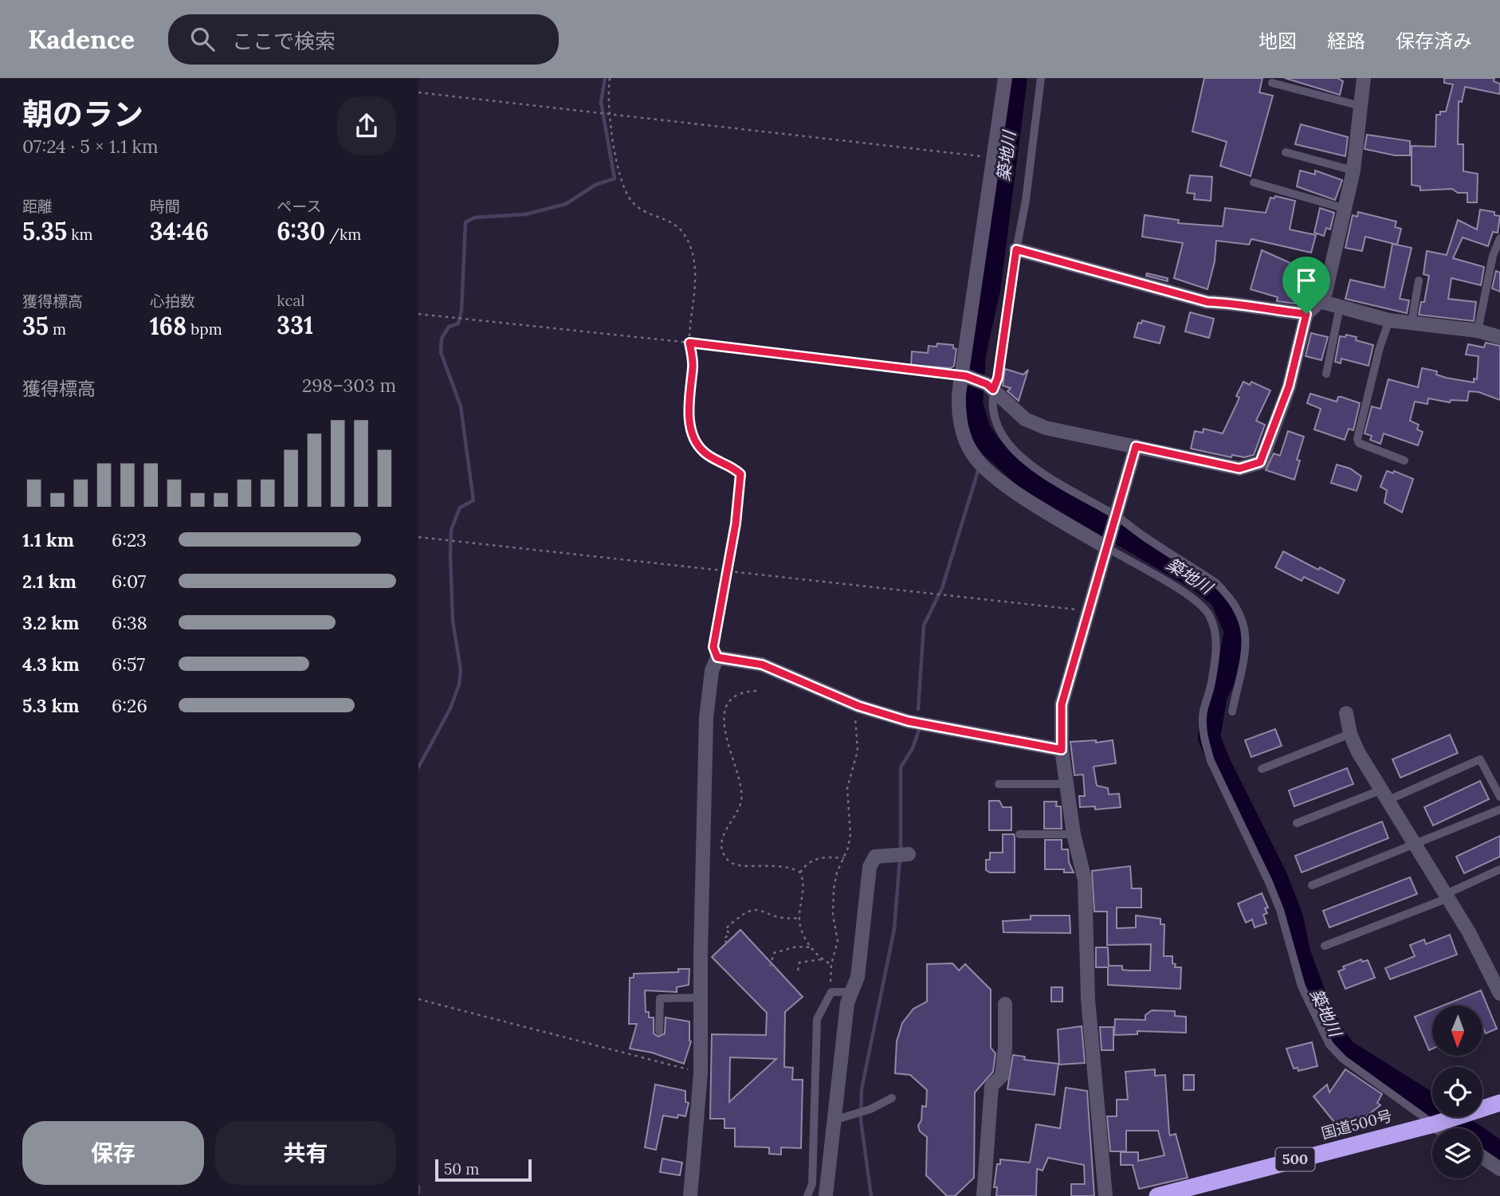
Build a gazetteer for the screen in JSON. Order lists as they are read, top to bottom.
{
  "streets": {
    "highway": ["国道500号", "500"]
  },
  "water": ["築地川"],
  "scale_bar": "50 m",
  "north": "bottom",
  "page": {
    "header": "Kadence",
    "search": "ここで検索",
    "nav": ["地図", "経路", "保存済み"],
    "heading": ["朝のラン", "07:24 · 5 × 1.1 km"],
    "stats": [
      ["距離", "5.35 km"],
      ["時間", "34:46"],
      ["ペース", "6:30 /km"],
      ["獲得標高", "35 m"],
      ["心拍数", "168 bpm"],
      ["kcal", "331"]
    ],
    "chart": ["獲得標高", "298–303 m"],
    "list": [
      {
        "name": "1.1 km",
        "note": "6:23"
      },
      {
        "name": "2.1 km",
        "note": "6:07"
      },
      {
        "name": "3.2 km",
        "note": "6:38"
      },
      {
        "name": "4.3 km",
        "note": "6:57"
      },
      {
        "name": "5.3 km",
        "note": "6:26"
      }
    ],
    "buttons": ["保存", "共有"],
    "scale": "50 m"
  }
}
